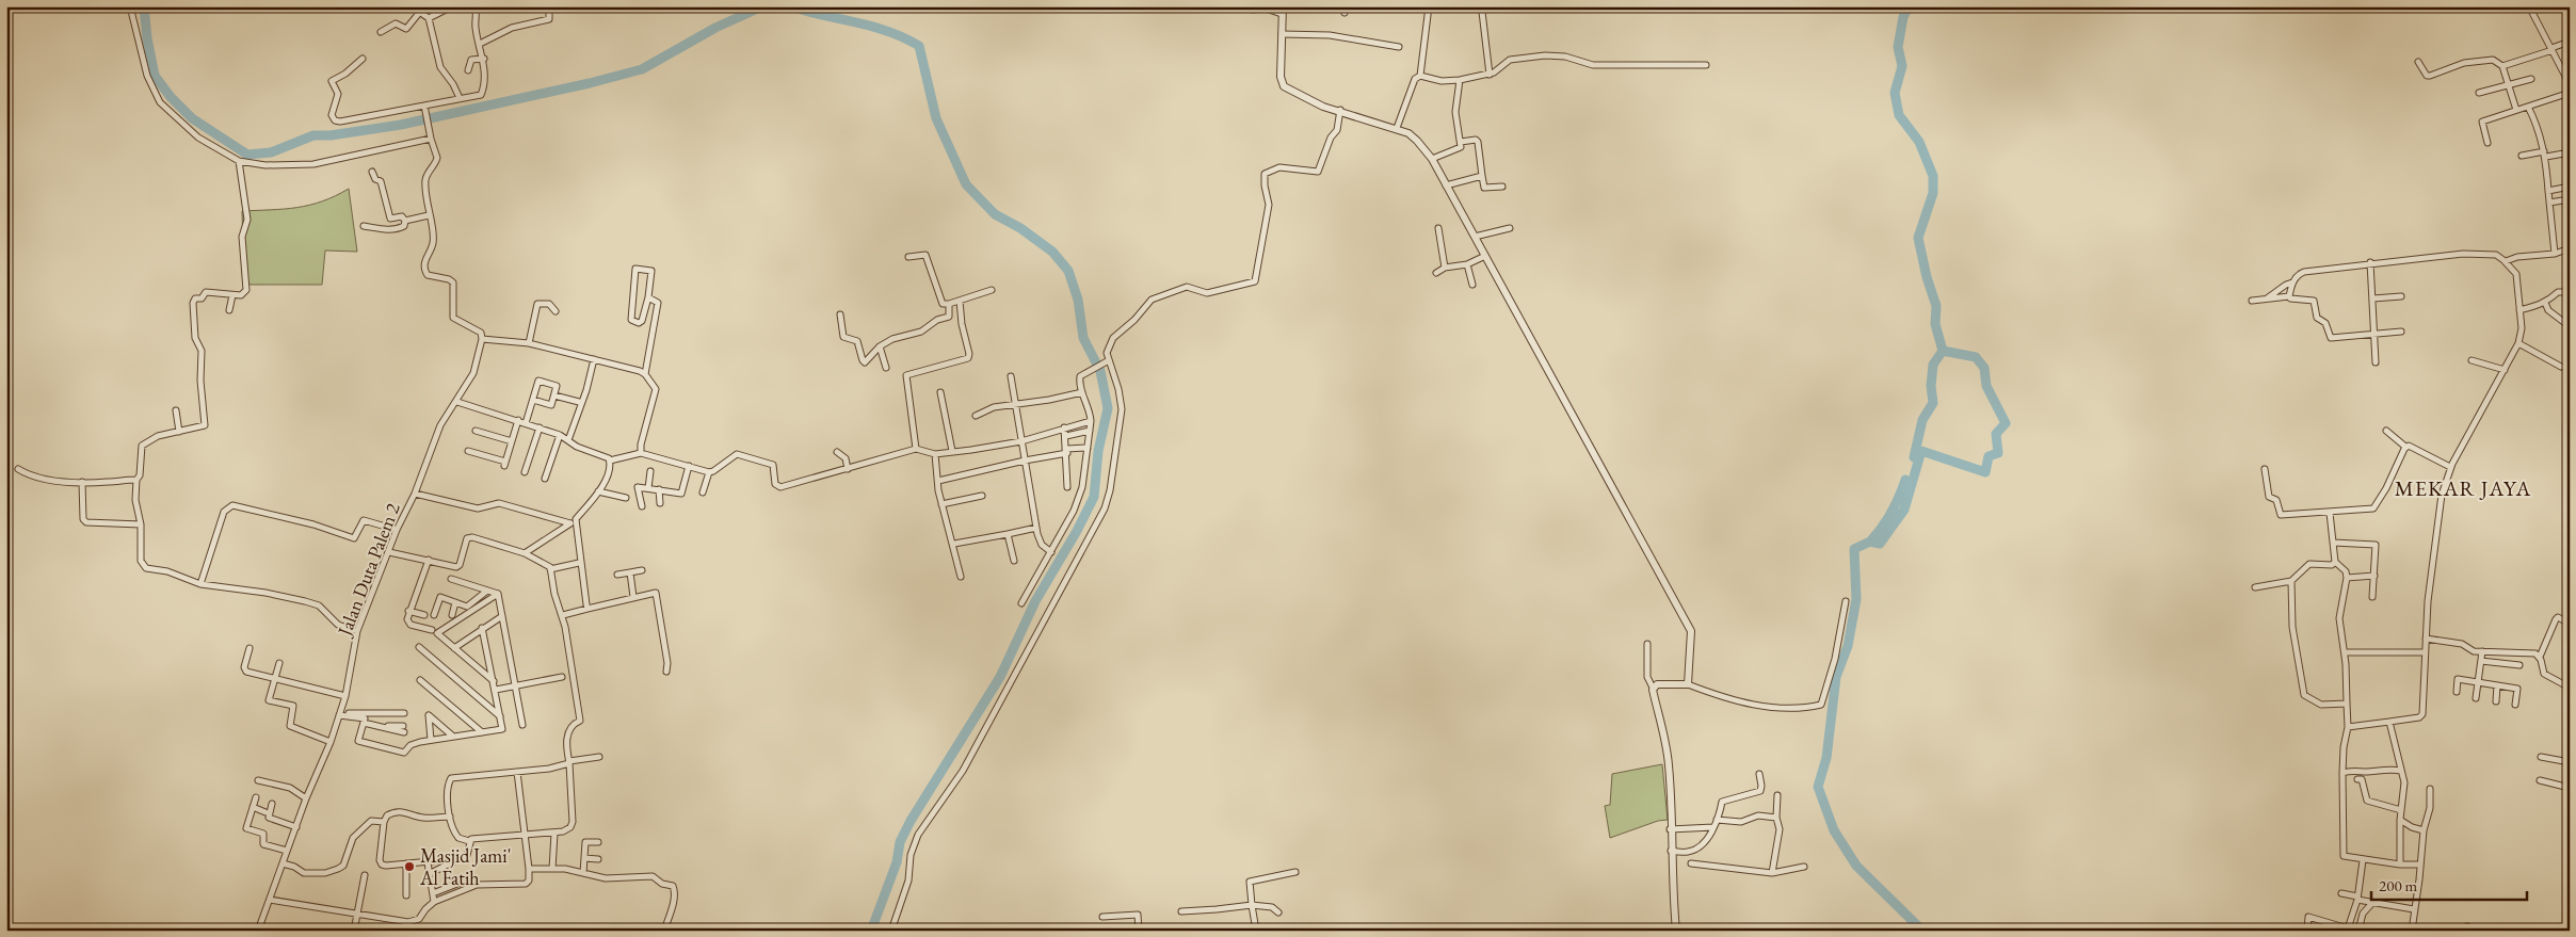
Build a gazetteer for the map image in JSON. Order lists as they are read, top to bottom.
{
  "streets": {
    "street": ["Jalan Duta Palem 2"]
  },
  "districts": ["MEKAR JAYA"],
  "places": ["Masjid Jami' Al Fatih"],
  "scale_bar": "200 m"
}
